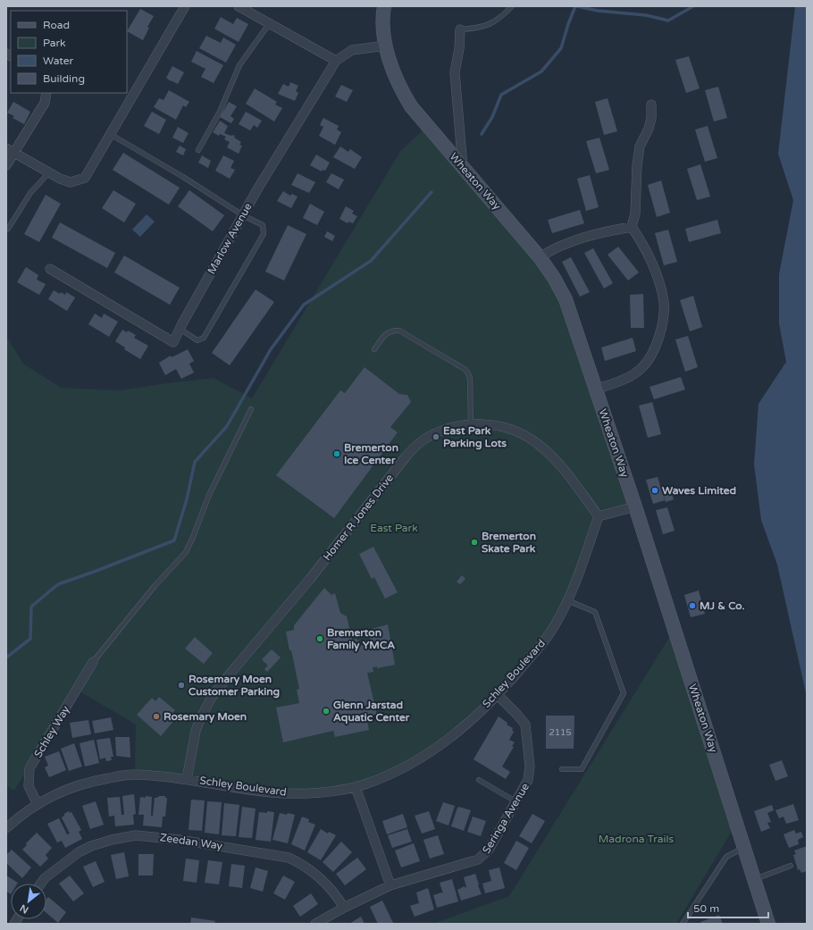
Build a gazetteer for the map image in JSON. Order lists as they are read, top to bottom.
{
  "streets": {
    "main road": ["Wheaton Way"],
    "street": [
      "Marlow Avenue",
      "Homer R Jones Drive",
      "Schley Boulevard",
      "Schley Way",
      "Seringa Avenue",
      "Zeedan Way"
    ]
  },
  "crossings": [
    ["Wheaton Way", "Marlow Avenue"],
    ["Homer R Jones Drive", "Schley Boulevard"],
    ["Schley Boulevard", "Schley Way"],
    ["Schley Boulevard", "Seringa Avenue"],
    ["Seringa Avenue", "Zeedan Way"]
  ],
  "parks": ["East Park", "Madrona Trails"],
  "places": [
    "East Park Parking Lots",
    "Bremerton Ice Center",
    "Waves Limited",
    "Bremerton Skate Park",
    "MJ & Co.",
    "Bremerton Family YMCA",
    "Rosemary Moen Customer Parking",
    "Glenn Jarstad Aquatic Center",
    "Rosemary Moen"
  ],
  "house_numbers": ["2115"],
  "legend": [
    "Road",
    "Park",
    "Water",
    "Building"
  ],
  "scale_bar": "50 m",
  "north": "bottom left"
}
